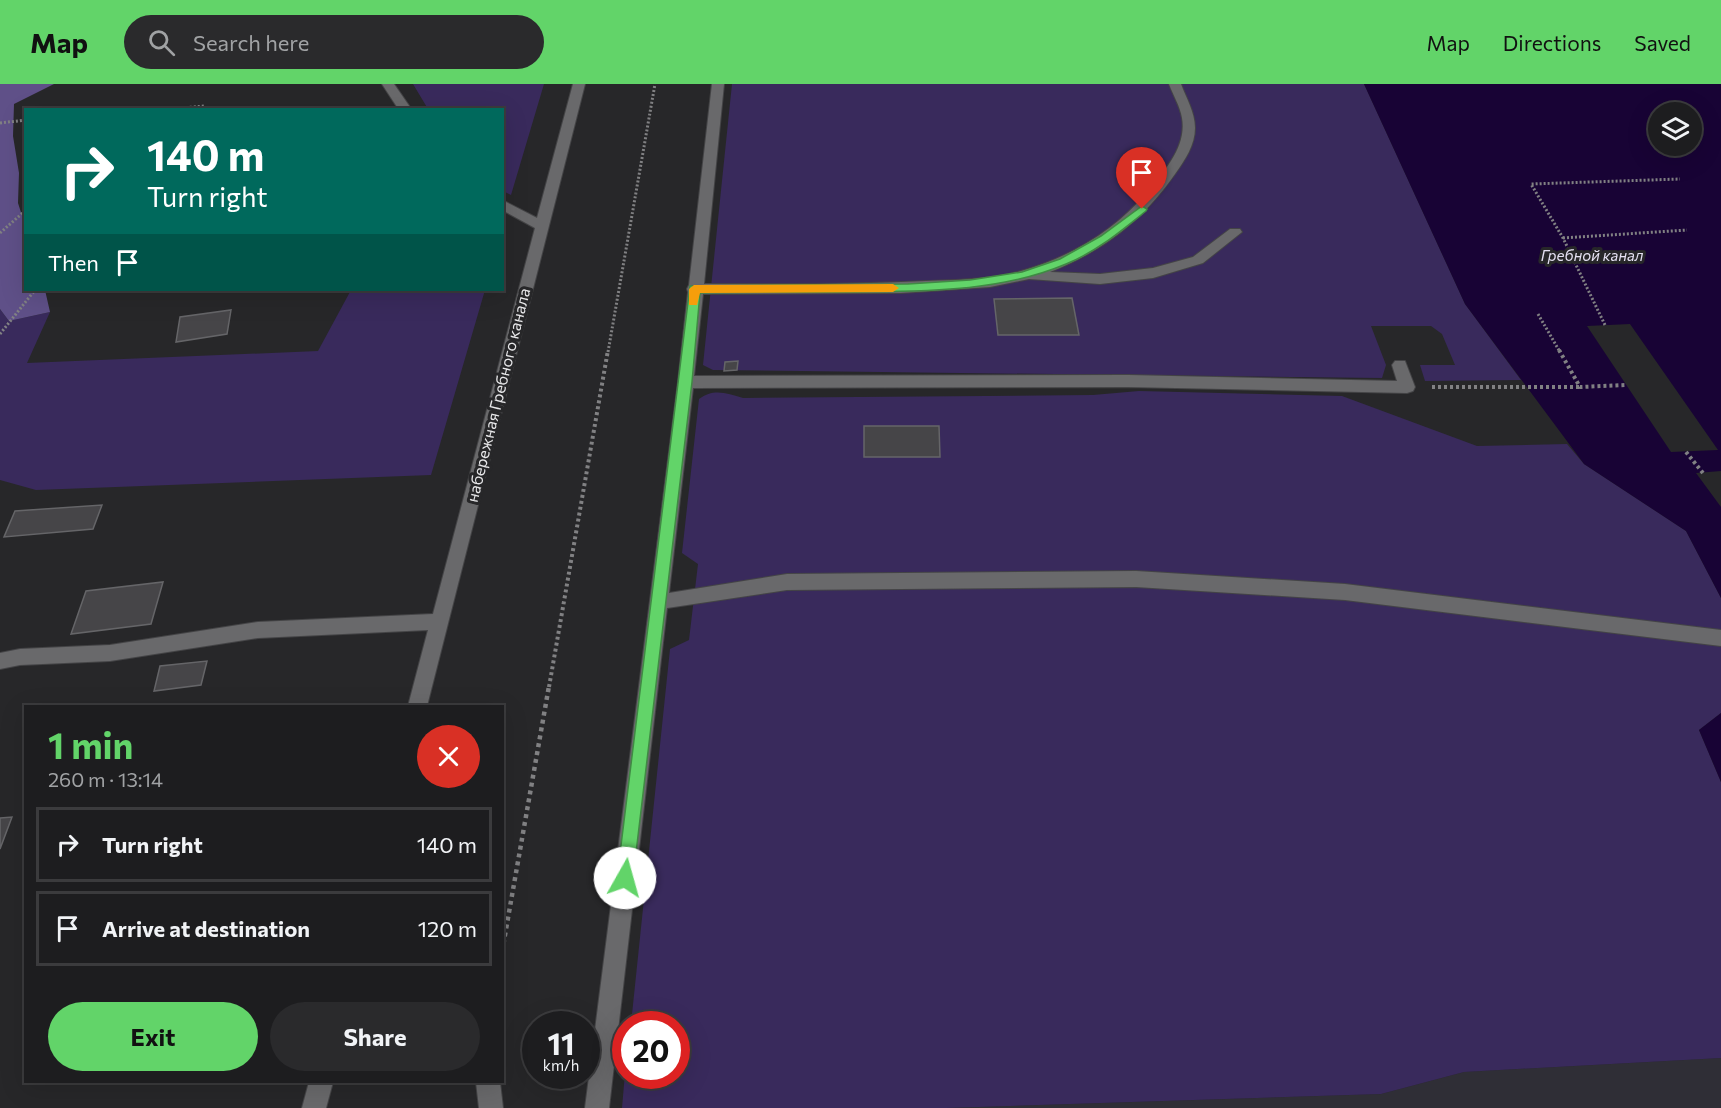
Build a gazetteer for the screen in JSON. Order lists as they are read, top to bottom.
{
  "streets": {
    "street": ["набережная Гребного канала"]
  },
  "water": ["Гребной канал"],
  "page": {
    "header": "Map",
    "search": "Search here",
    "nav": ["Map", "Directions", "Saved"],
    "turn": ["140 m", "Turn right"],
    "then": "Then",
    "heading": ["1 min", "260 m · 13:14"],
    "list": [
      {
        "name": "Turn right",
        "value": "140 m"
      },
      {
        "name": "Arrive at destination",
        "value": "120 m"
      }
    ],
    "buttons": ["Exit", "Share"],
    "speed": "11 km/h",
    "limit": "20"
  }
}
